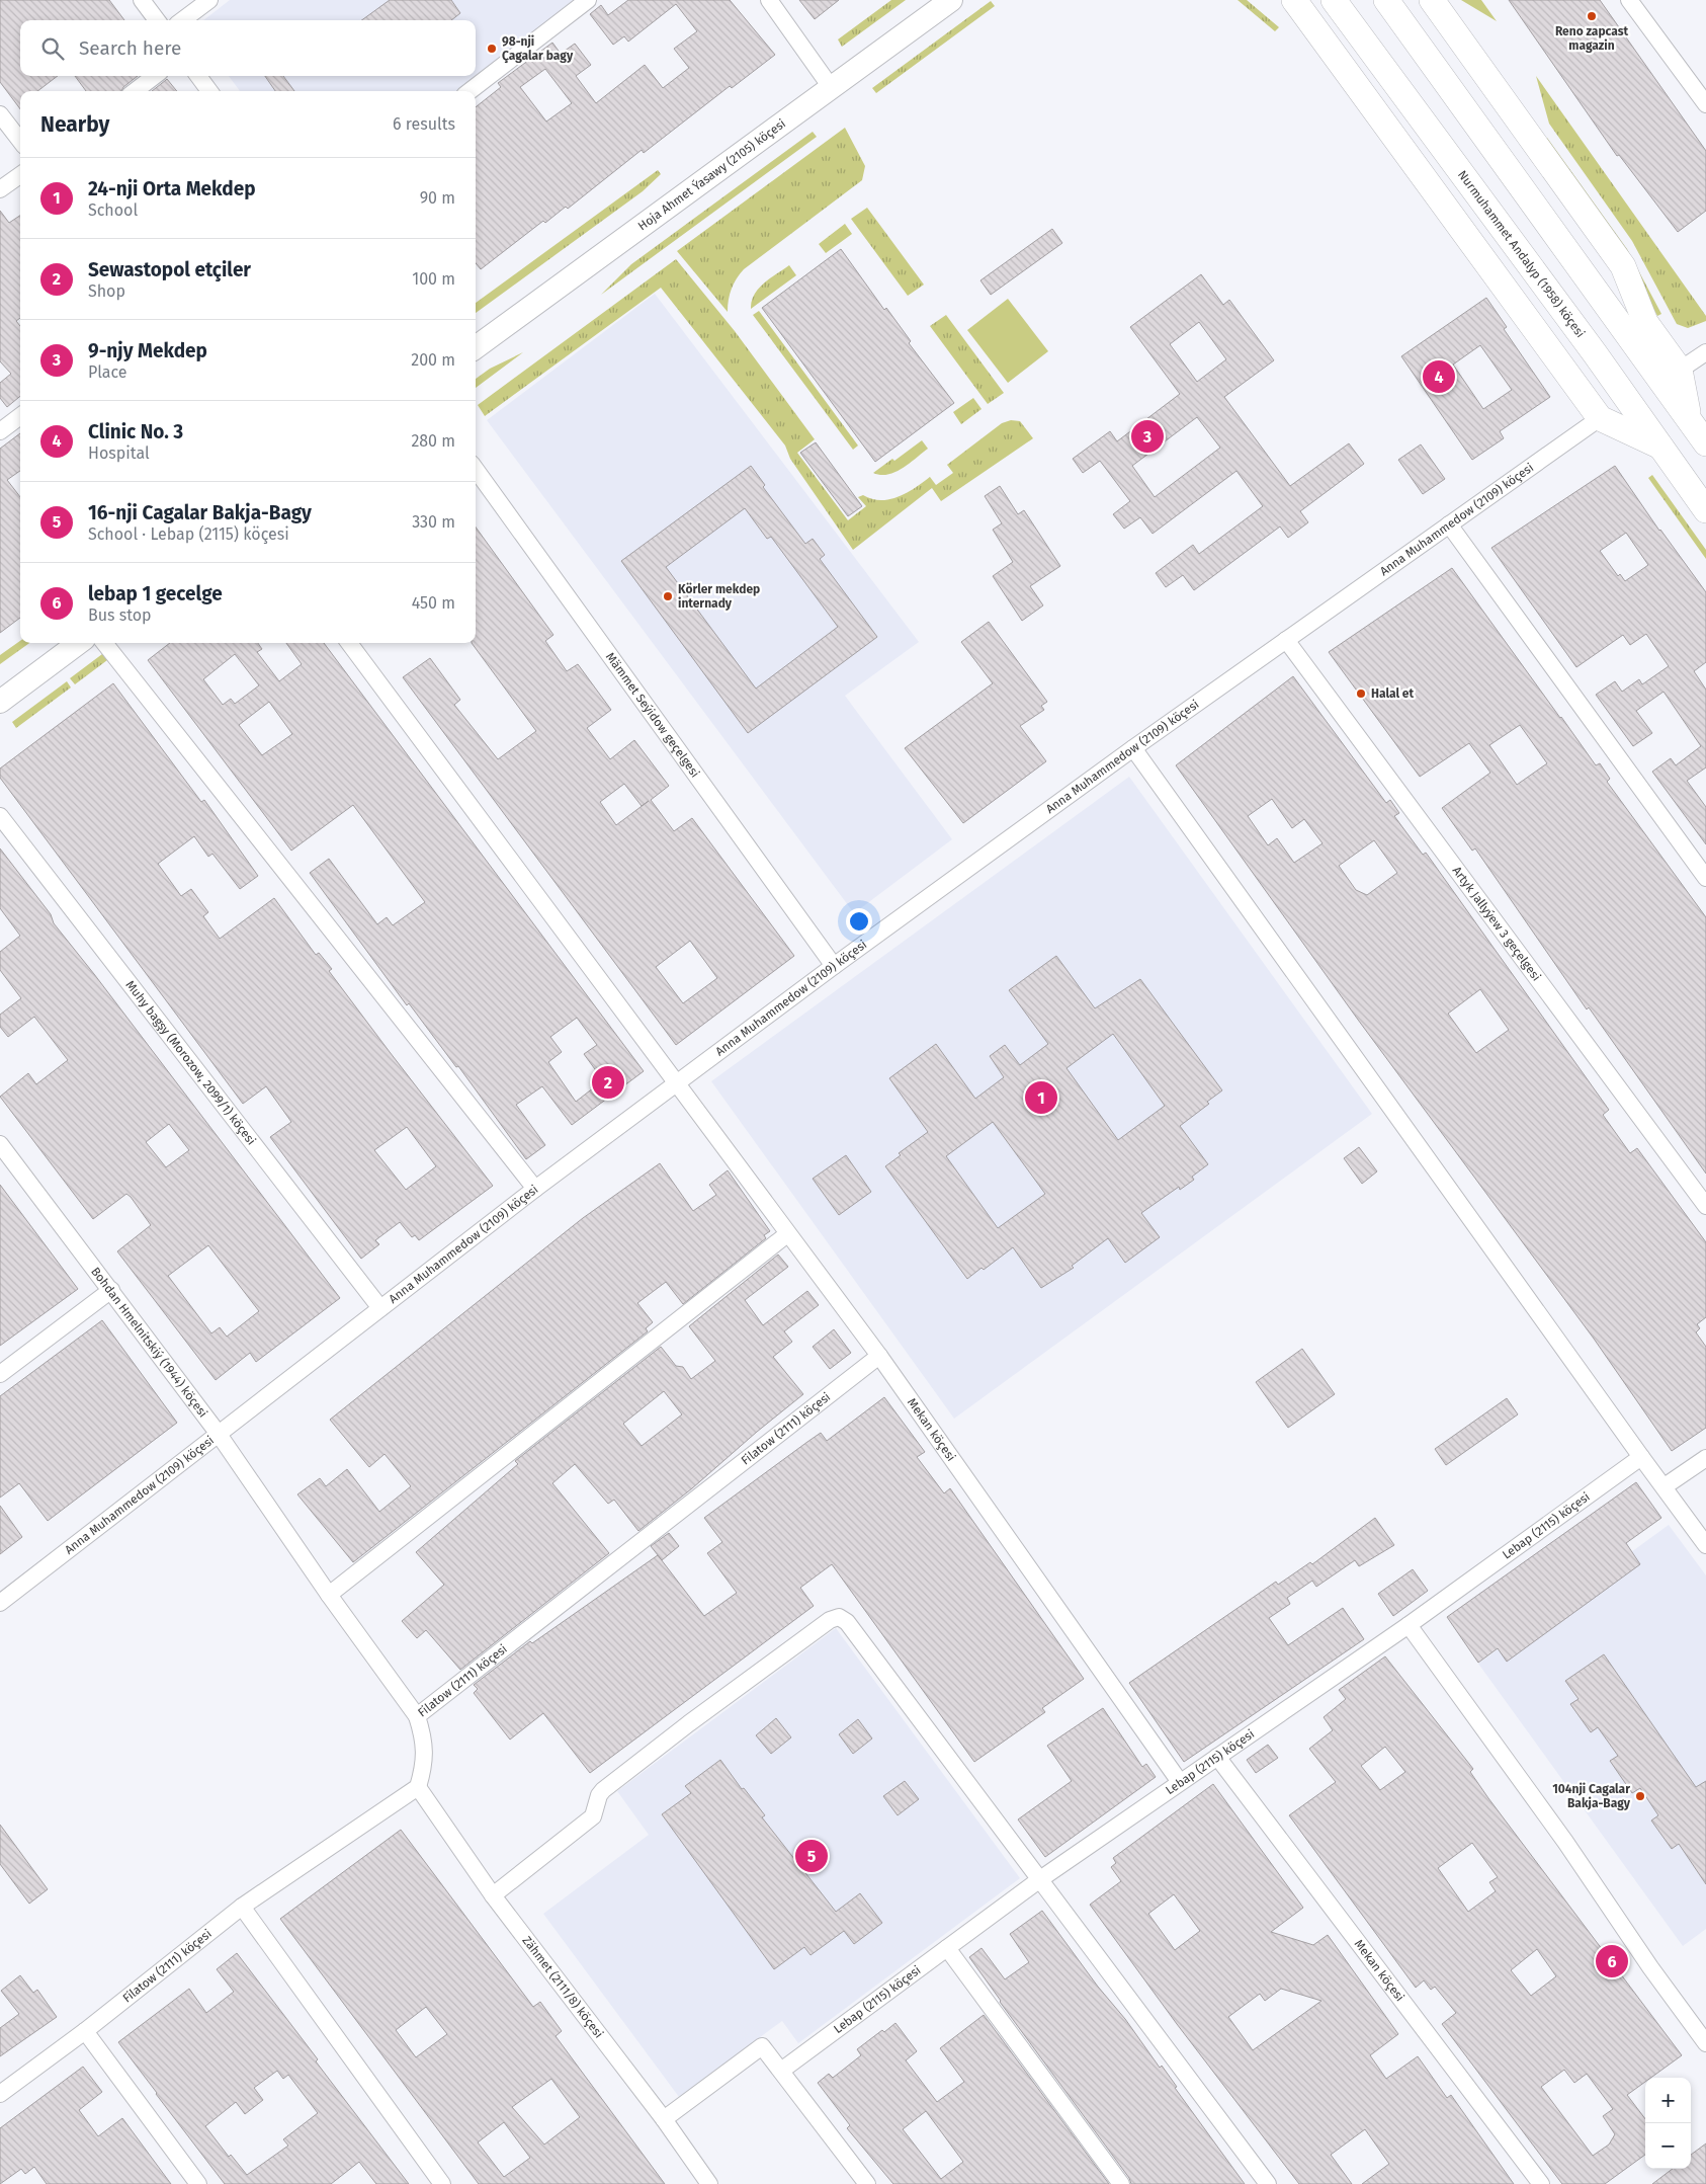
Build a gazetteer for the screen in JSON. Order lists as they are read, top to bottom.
{
  "streets": {
    "main road": ["Nurmuhammet Andalyp (1958) köçesi"],
    "street": [
      "Hoja Ahmet Ýasawy (2105) köçesi",
      "Anna Muhammedow (2109) köçesi",
      "Mämmet Seýidow geçelgesi",
      "Artyk Jallyýew 3 geçelgesi",
      "Muhy bagşy (Morozow, 2099/1) köçesi",
      "Bohdan Hmelnitskiý (1944) köçesi",
      "Filatow (2111) köçesi",
      "Mekan köçesi",
      "Lebap (2115) köçesi",
      "Zähmet (2111/8) köçesi"
    ]
  },
  "crossings": [
    ["Anna Muhammedow (2109) köçesi", "Mämmet Seýidow geçelgesi"],
    ["Anna Muhammedow (2109) köçesi", "Artyk Jallyýew 3 geçelgesi"],
    ["Anna Muhammedow (2109) köçesi", "Muhy bagşy (Morozow, 2099/1) köçesi"],
    ["Anna Muhammedow (2109) köçesi", "Bohdan Hmelnitskiý (1944) köçesi"],
    ["Anna Muhammedow (2109) köçesi", "Mekan köçesi"],
    ["Bohdan Hmelnitskiý (1944) köçesi", "Filatow (2111) köçesi"],
    ["Filatow (2111) köçesi", "Mekan köçesi"],
    ["Filatow (2111) köçesi", "Zähmet (2111/8) köçesi"],
    ["Mekan köçesi", "Lebap (2115) köçesi"]
  ],
  "places": [
    "Reno zapcast magazin",
    "98-nji Çagalar bagy",
    "Körler mekdep internady",
    "Halal et",
    "104nji Cagalar Bakja-Bagy"
  ],
  "page": {
    "search": "Search here",
    "heading": ["Nearby", "6 results"],
    "list": [
      {
        "mark": "1",
        "name": "24-nji Orta Mekdep",
        "note": "School",
        "value": "90 m"
      },
      {
        "mark": "2",
        "name": "Sewastopol etçiler",
        "note": "Shop",
        "value": "100 m"
      },
      {
        "mark": "3",
        "name": "9-njy Mekdep",
        "note": "Place",
        "value": "200 m"
      },
      {
        "mark": "4",
        "name": "Clinic No. 3",
        "note": "Hospital",
        "value": "280 m"
      },
      {
        "mark": "5",
        "name": "16-nji Cagalar Bakja-Bagy",
        "note": "School · Lebap (2115) köçesi",
        "value": "330 m"
      },
      {
        "mark": "6",
        "name": "lebap 1 gecelge",
        "note": "Bus stop",
        "value": "450 m"
      }
    ],
    "pins": [
      "4",
      "3",
      "2",
      "1",
      "5",
      "6"
    ],
    "map_buttons": ["+", "−"]
  }
}
